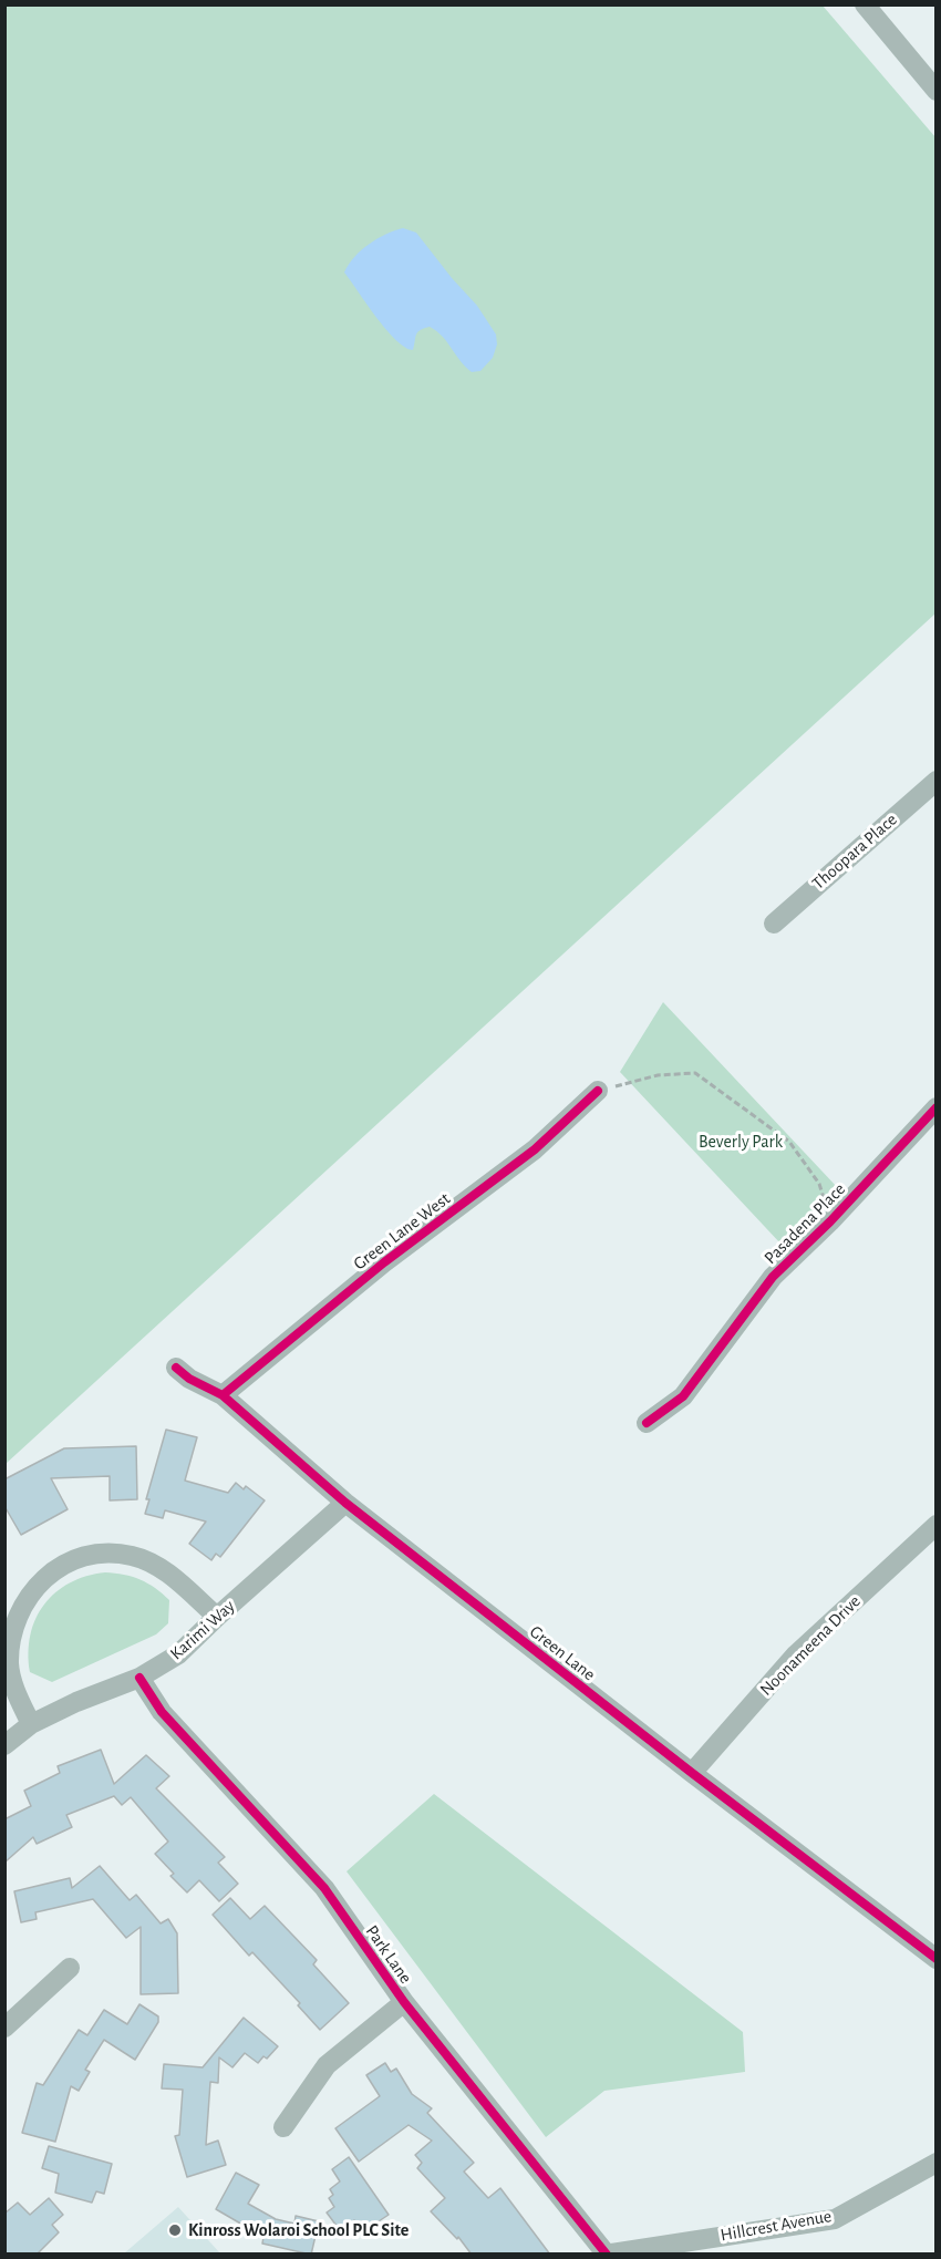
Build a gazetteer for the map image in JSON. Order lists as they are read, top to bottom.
{
  "streets": {
    "street": [
      "Thoopara Place",
      "Pasadena Place",
      "Green Lane West",
      "Karimi Way",
      "Noonameena Drive",
      "Green Lane",
      "Park Lane",
      "Hillcrest Avenue"
    ]
  },
  "crossings": [
    ["Green Lane West", "Green Lane"],
    ["Karimi Way", "Green Lane"],
    ["Karimi Way", "Park Lane"],
    ["Noonameena Drive", "Green Lane"],
    ["Park Lane", "Hillcrest Avenue"]
  ],
  "parks": ["Beverly Park"],
  "places": ["Kinross Wolaroi School PLC Site"]
}
